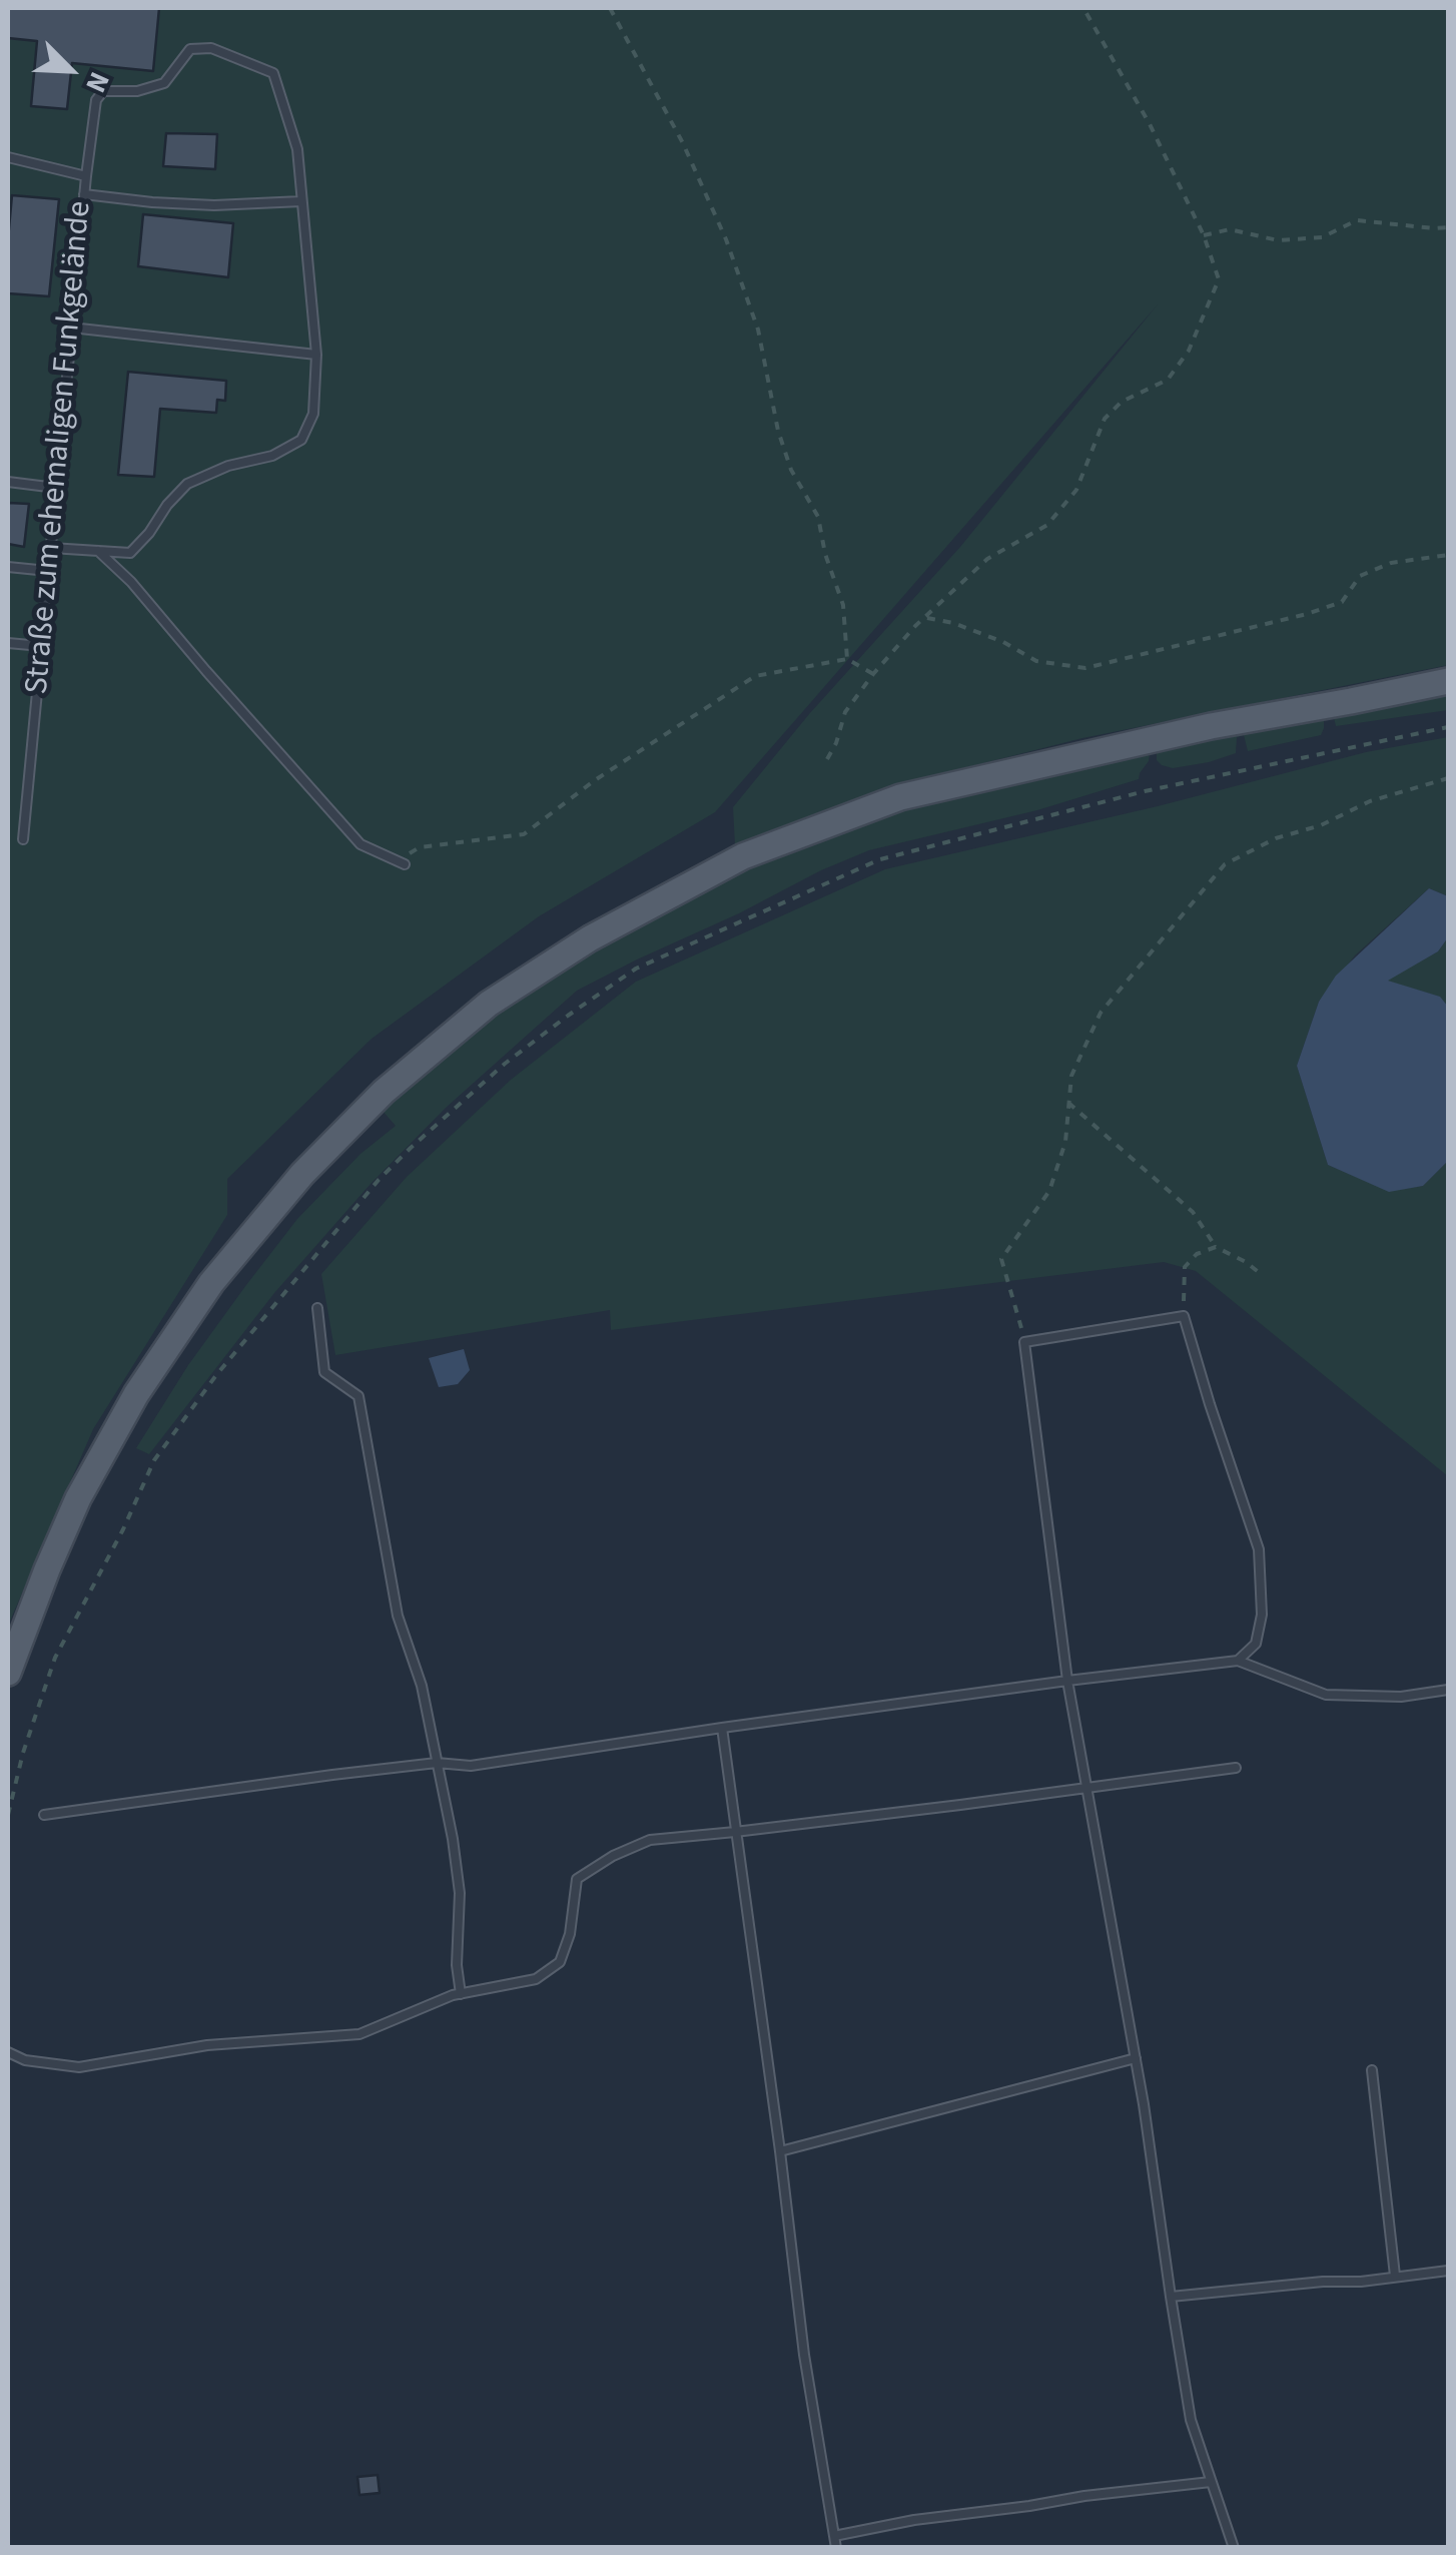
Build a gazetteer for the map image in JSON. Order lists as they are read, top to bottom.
{
  "streets": {
    "lane": ["Straße zum ehemaligen Funkgelände"]
  },
  "north": "bottom right"
}
